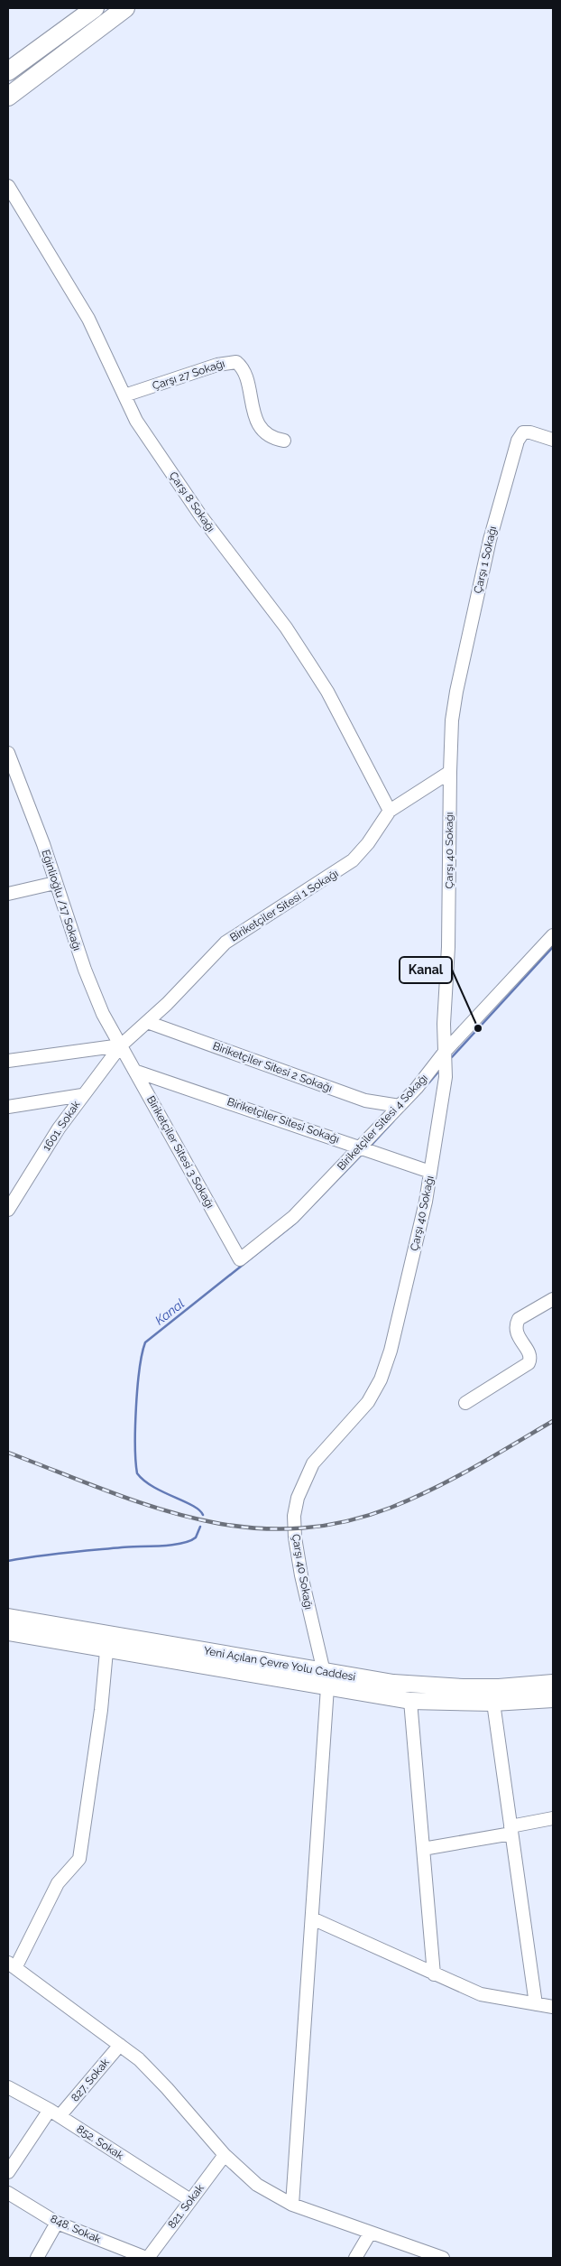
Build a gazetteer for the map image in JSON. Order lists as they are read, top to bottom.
{
  "streets": {
    "main road": ["Yeni Açılan Çevre Yolu Caddesi"],
    "street": [
      "Çarşı 27 Sokağı",
      "Çarşı 8 Sokağı",
      "Çarşı 1 Sokağı",
      "Çarşı 40 Sokağı",
      "Eğinlioğlu /17 Sokağı",
      "Biriketçiler Sitesi 1 Sokağı",
      "Biriketçiler Sitesi 2 Sokağı",
      "Biriketçiler Sitesi Sokağı",
      "Biriketçiler Sitesi 4 Sokağı",
      "1601. Sokak",
      "Biriketçiler Sitesi 3 Sokağı",
      "827. Sokak",
      "852. Sokak",
      "821. Sokak",
      "848. Sokak"
    ]
  },
  "crossings": [
    ["Çarşı 27 Sokağı", "Çarşı 8 Sokağı"],
    ["Çarşı 8 Sokağı", "Biriketçiler Sitesi 1 Sokağı"],
    ["Çarşı 1 Sokağı", "Çarşı 40 Sokağı"],
    ["Çarşı 40 Sokağı", "Biriketçiler Sitesi 1 Sokağı"],
    ["Çarşı 40 Sokağı", "Biriketçiler Sitesi Sokağı"],
    ["Çarşı 40 Sokağı", "Biriketçiler Sitesi 4 Sokağı"],
    ["Çarşı 40 Sokağı", "Yeni Açılan Çevre Yolu Caddesi"],
    ["Eğinlioğlu /17 Sokağı", "Biriketçiler Sitesi 1 Sokağı"],
    ["Eğinlioğlu /17 Sokağı", "1601. Sokak"],
    ["Eğinlioğlu /17 Sokağı", "Biriketçiler Sitesi 3 Sokağı"],
    ["Biriketçiler Sitesi 1 Sokağı", "Biriketçiler Sitesi 2 Sokağı"],
    ["Biriketçiler Sitesi 1 Sokağı", "1601. Sokak"],
    ["Biriketçiler Sitesi 1 Sokağı", "Biriketçiler Sitesi 3 Sokağı"],
    ["Biriketçiler Sitesi 2 Sokağı", "Biriketçiler Sitesi 4 Sokağı"],
    ["Biriketçiler Sitesi Sokağı", "Biriketçiler Sitesi 4 Sokağı"],
    ["Biriketçiler Sitesi Sokağı", "Biriketçiler Sitesi 3 Sokağı"],
    ["Biriketçiler Sitesi 4 Sokağı", "Biriketçiler Sitesi 3 Sokağı"],
    ["1601. Sokak", "Biriketçiler Sitesi 3 Sokağı"],
    ["827. Sokak", "852. Sokak"],
    ["852. Sokak", "821. Sokak"],
    ["821. Sokak", "848. Sokak"]
  ],
  "water": ["Kanal"],
  "places": ["Kanal"]
}
